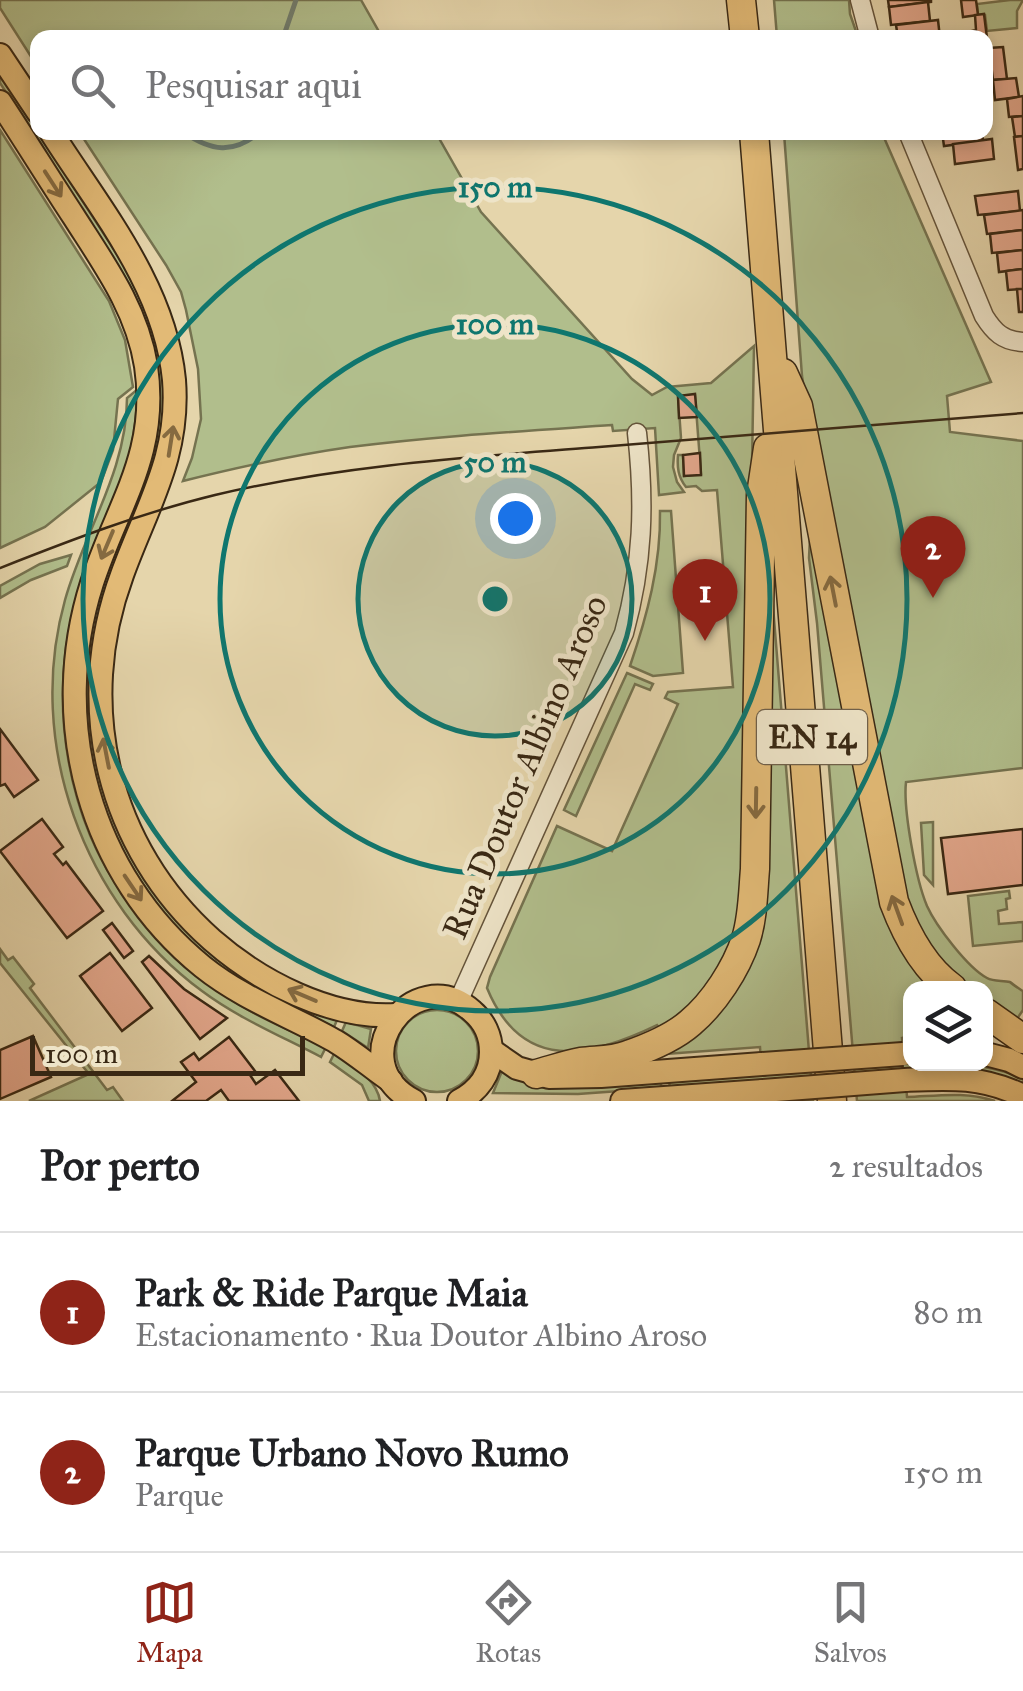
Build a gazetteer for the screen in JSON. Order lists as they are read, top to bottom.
{
  "streets": {
    "highway": ["EN 14"],
    "street": ["Rua Doutor Albino Aroso"]
  },
  "scale_bar": "100 m",
  "page": {
    "search": "Pesquisar aqui",
    "pins": ["2", "1"],
    "scale": "100 m",
    "heading": ["Por perto", "2 resultados"],
    "list": [
      {
        "mark": "1",
        "name": "Park & Ride Parque Maia",
        "note": "Estacionamento · Rua Doutor Albino Aroso",
        "value": "80 m"
      },
      {
        "mark": "2",
        "name": "Parque Urbano Novo Rumo",
        "note": "Parque",
        "value": "150 m"
      }
    ],
    "nav": ["Mapa", "Rotas", "Salvos"]
  },
  "rings": ["150 m", "100 m", "50 m"]
}
